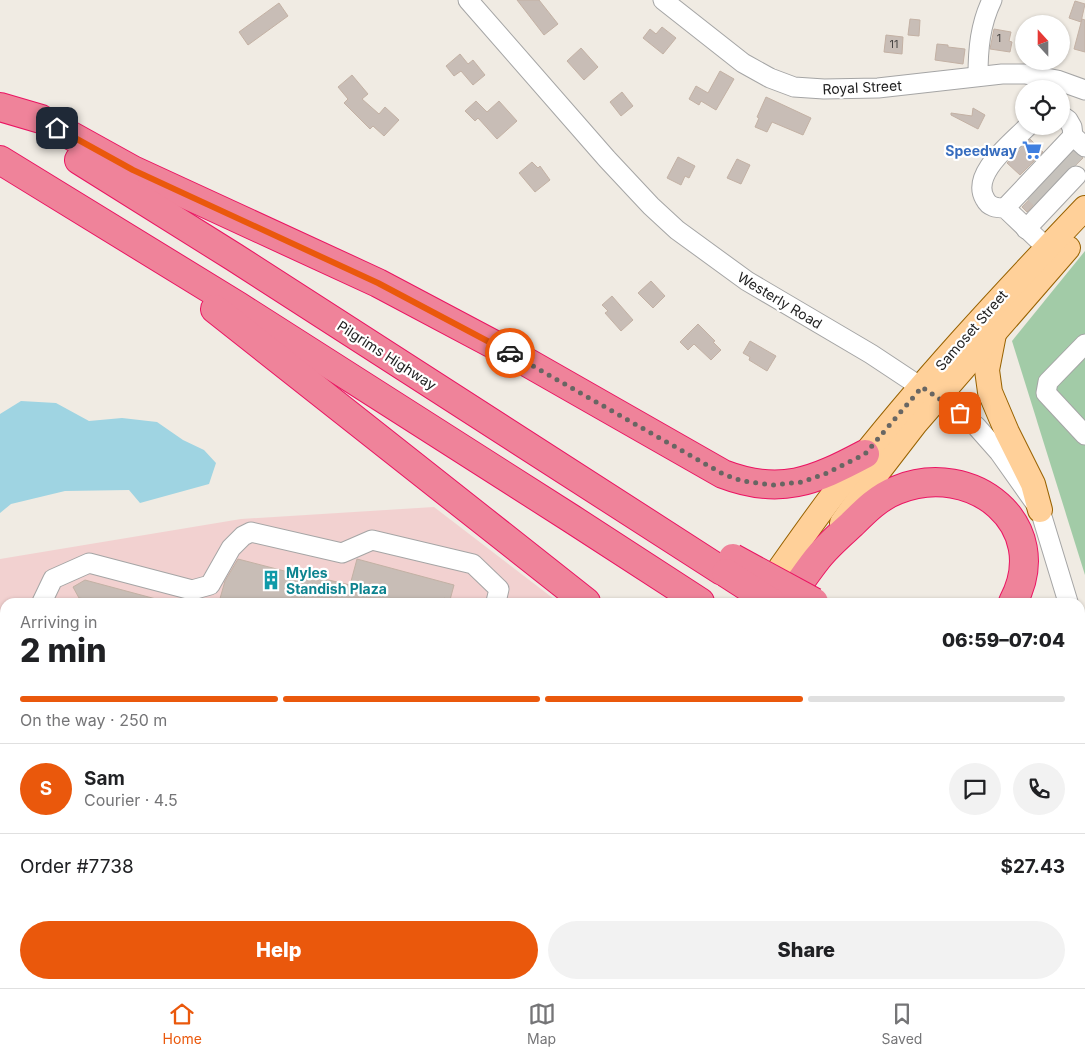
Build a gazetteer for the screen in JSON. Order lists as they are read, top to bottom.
{
  "streets": {
    "highway": ["Samoset Street", "Pilgrims Highway"],
    "street": ["Royal Street", "Westerly Road"]
  },
  "crossings": [
    ["Westerly Road", "Samoset Street"]
  ],
  "places": {
    "supermarket": ["Speedway"],
    "building": ["Myles Standish Plaza"]
  },
  "house_numbers": ["1", "11"],
  "north": "top",
  "page": {
    "heading": ["2 min", "Arriving in", "06:59–07:04"],
    "panel": [
      "Sam",
      "Courier · 4.5",
      "Order #7738",
      "$27.43"
    ],
    "bar": "On the way · 250 m",
    "round": "S",
    "buttons": ["Help", "Share"],
    "tabs": ["Home", "Map", "Saved"]
  }
}
